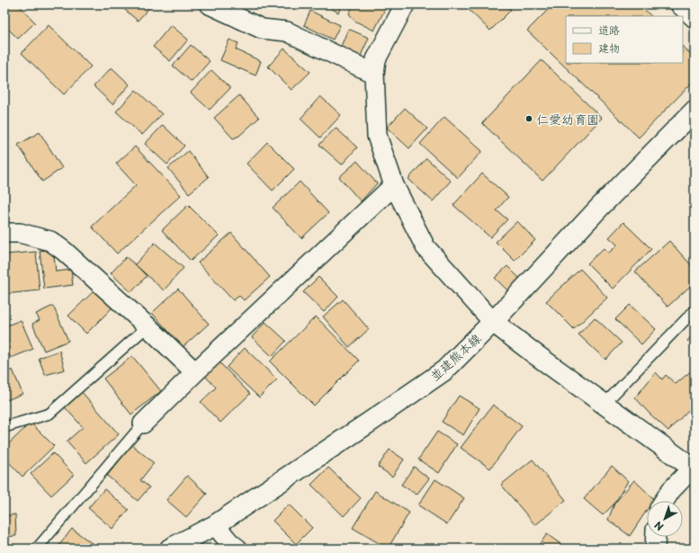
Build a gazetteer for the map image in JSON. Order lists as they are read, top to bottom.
{
  "streets": {
    "main road": ["並建熊本線"]
  },
  "places": ["仁愛幼育園"],
  "legend": ["道路", "建物"],
  "north": "bottom left"
}
